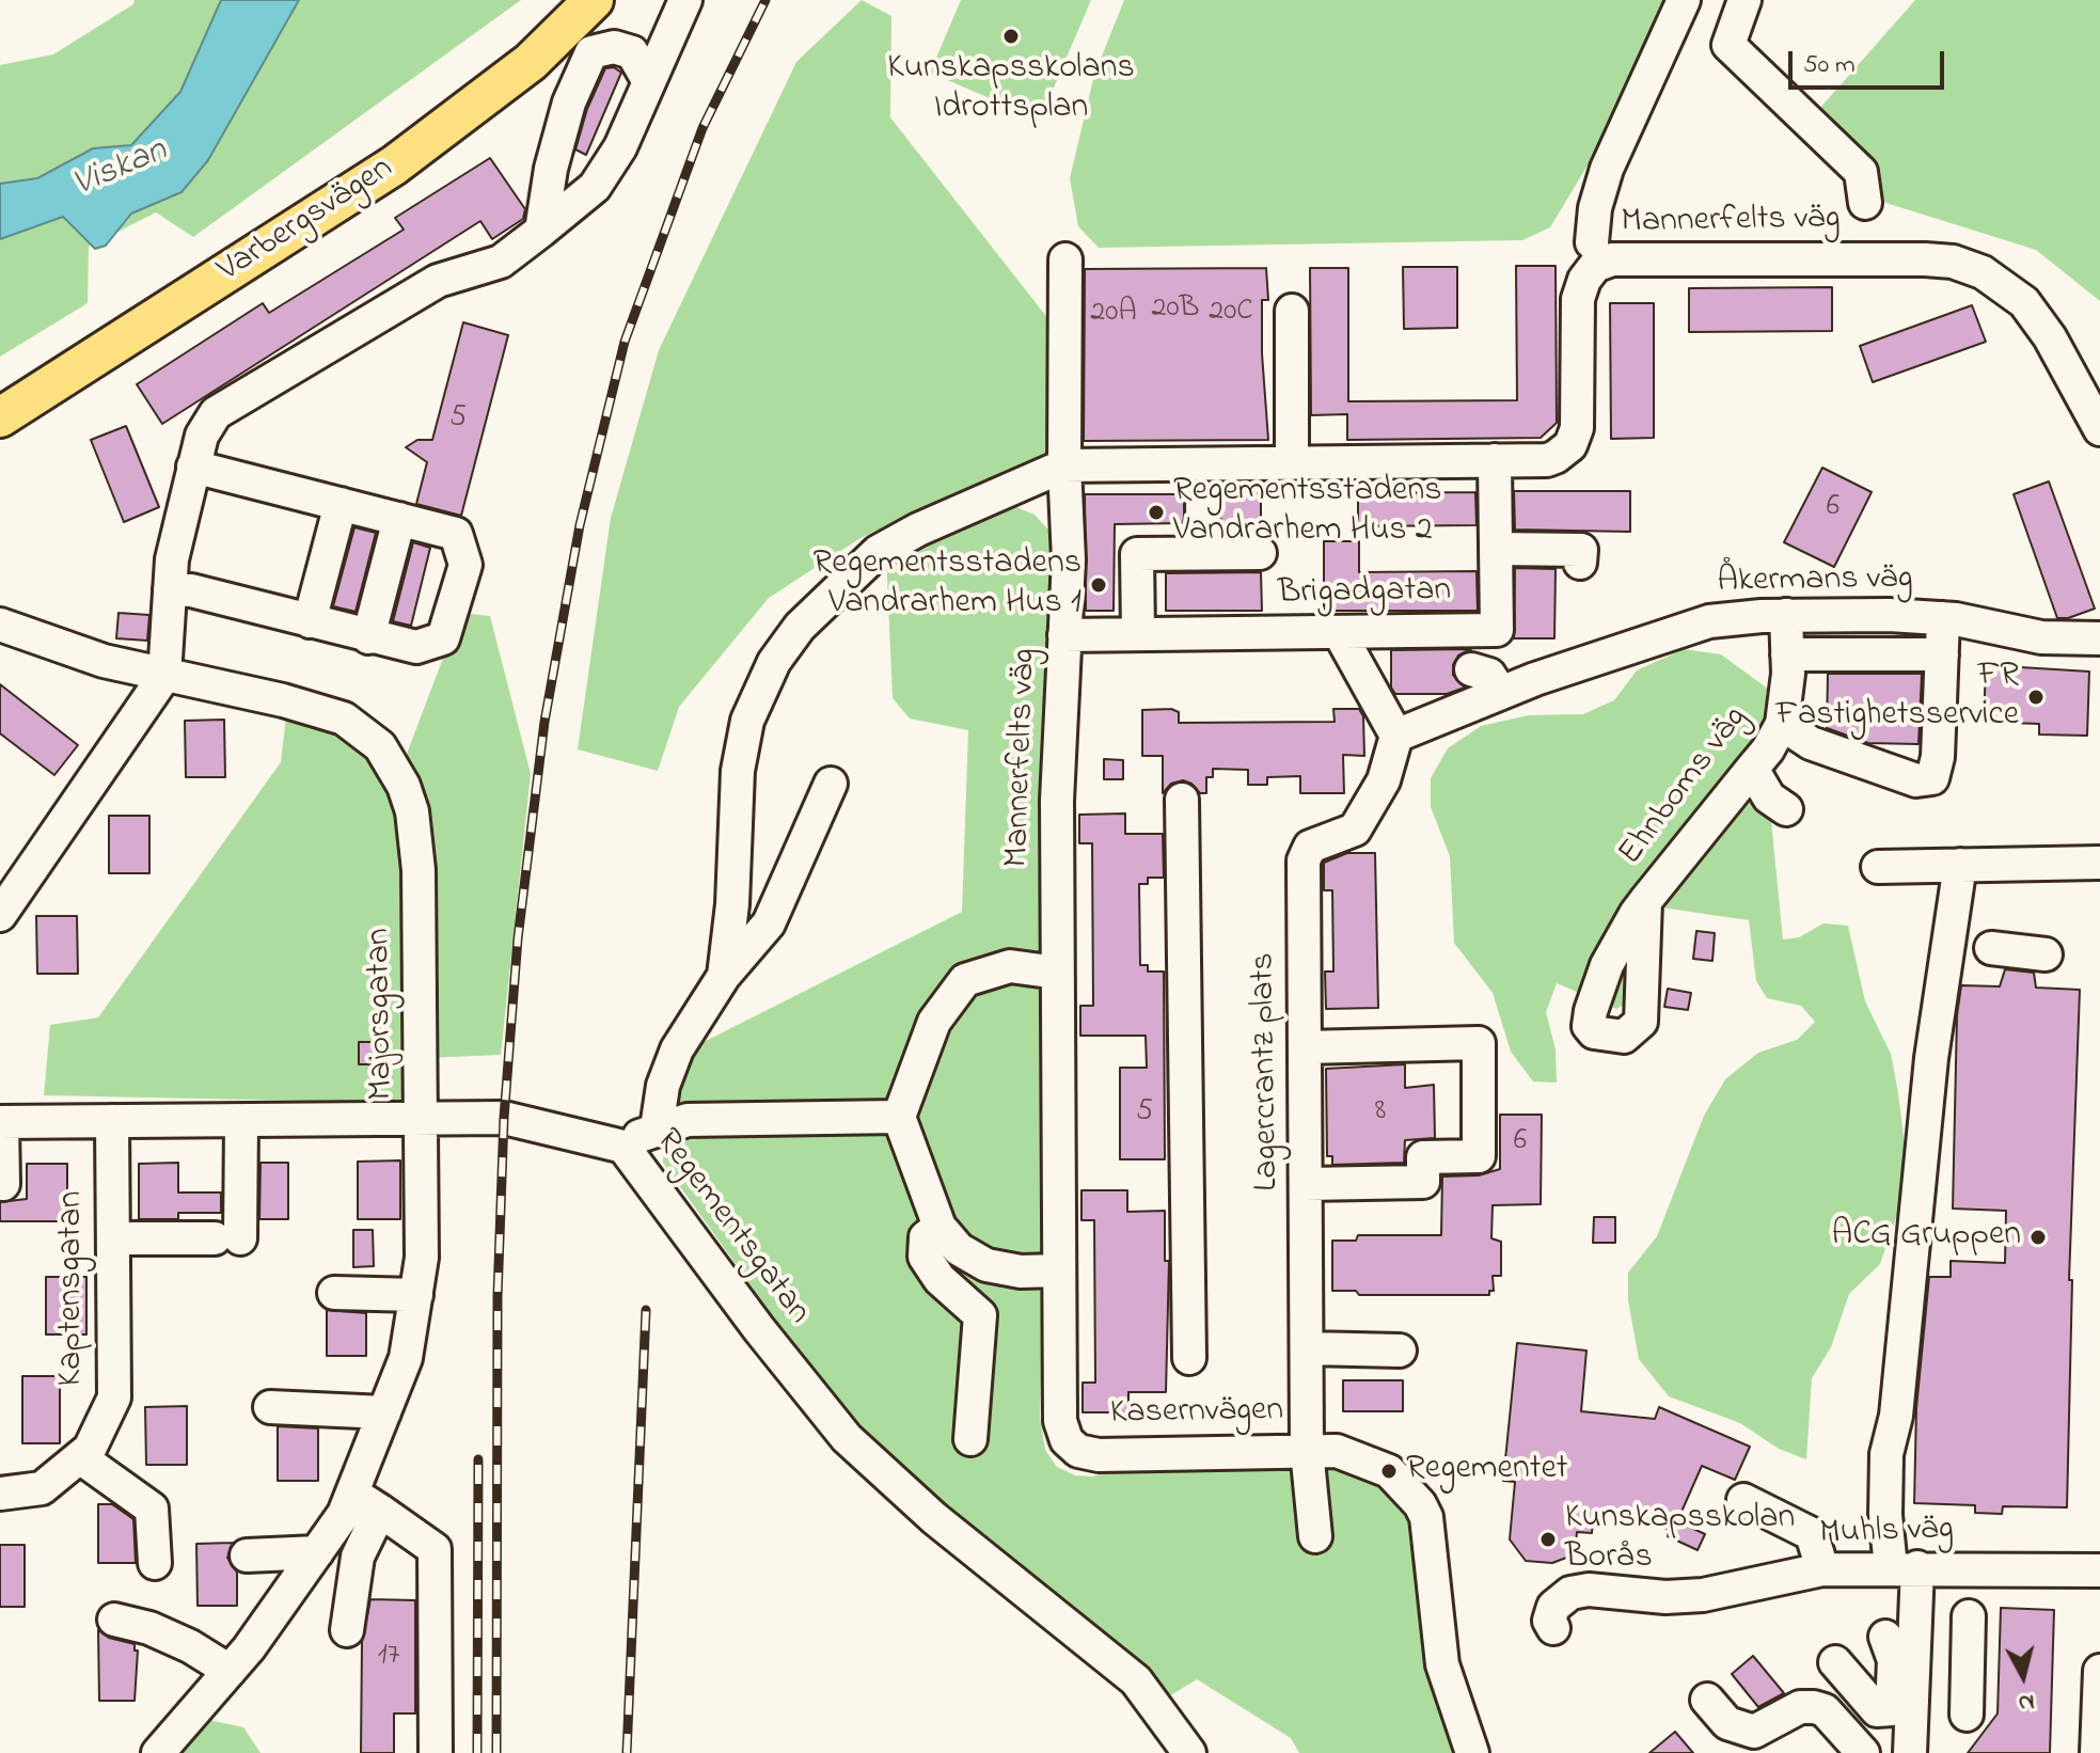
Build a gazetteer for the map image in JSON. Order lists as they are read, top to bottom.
{
  "streets": {
    "main road": ["Varbergsvägen"],
    "street": [
      "Mannerfelts väg",
      "Åkermans väg",
      "Brigadgatan",
      "Ehnboms väg",
      "Majorsgatan",
      "Lagercrantz plats",
      "Regementsgatan",
      "Kaptensgatan",
      "Kasernvägen",
      "Muhls väg"
    ]
  },
  "crossings": [
    ["Mannerfelts väg", "Brigadgatan"],
    ["Mannerfelts väg", "Kasernvägen"],
    ["Åkermans väg", "Ehnboms väg"],
    ["Åkermans väg", "Lagercrantz plats"],
    ["Majorsgatan", "Regementsgatan"],
    ["Lagercrantz plats", "Kasernvägen"],
    ["Regementsgatan", "Kaptensgatan"]
  ],
  "water": ["Viskan"],
  "places": [
    "Kunskapsskolans Idrottsplan",
    "Regementsstadens Vandrarhem Hus 2",
    "Regementsstadens Vandrarhem Hus 1",
    "FR Fastighetsservice",
    "ACG Gruppen",
    "Regementet",
    "Kunskapsskolan Borås"
  ],
  "house_numbers": [
    "20B",
    "20C",
    "20A",
    "5",
    "6",
    "5",
    "8",
    "6",
    "17"
  ],
  "scale_bar": "50 m",
  "north": "bottom"
}
